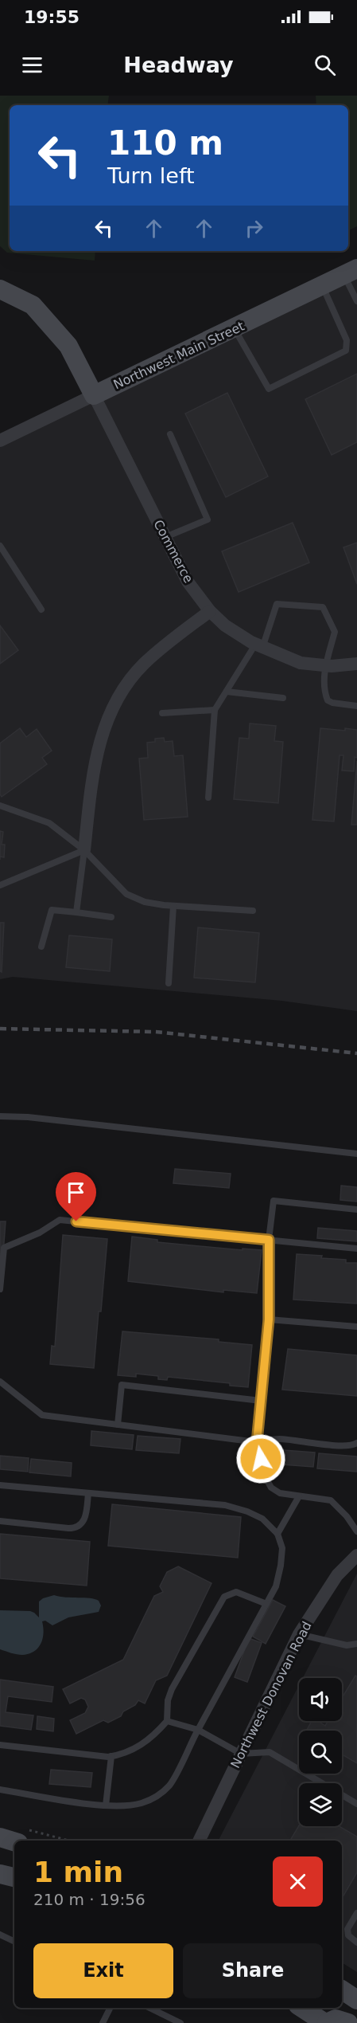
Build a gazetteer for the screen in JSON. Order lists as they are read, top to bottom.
{
  "streets": {
    "street": ["Northwest Main Street", "Commerce", "Northwest Donovan Road"]
  },
  "crossings": [
    ["Northwest Main Street", "Commerce"]
  ],
  "page": {
    "status": "19:55",
    "header": "Headway",
    "turn": ["110 m", "Turn left"],
    "heading": ["1 min", "210 m · 19:56"],
    "buttons": ["Exit", "Share"]
  }
}
